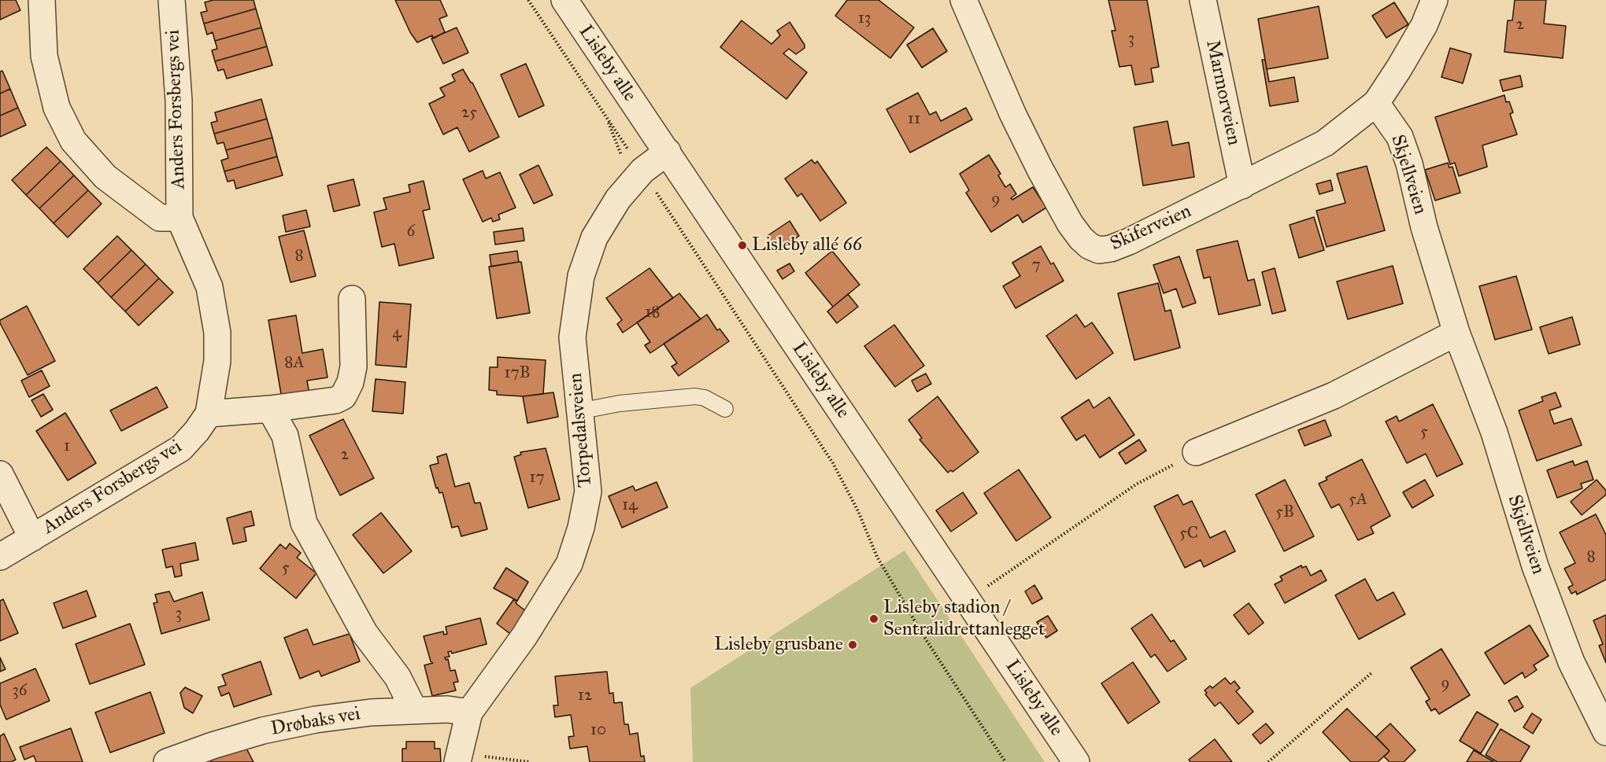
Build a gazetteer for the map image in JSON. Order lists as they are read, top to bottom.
{
  "streets": {
    "street": [
      "Lisleby alle",
      "Marmorveien",
      "Anders Forsbergs vei",
      "Skjellveien",
      "Skiferveien",
      "Torpedalsveien",
      "Drøbaks vei"
    ]
  },
  "crossings": [
    ["Lisleby alle", "Torpedalsveien"],
    ["Marmorveien", "Skiferveien"],
    ["Skjellveien", "Skiferveien"],
    ["Torpedalsveien", "Drøbaks vei"]
  ],
  "places": ["Lisleby allé 66", "Lisleby stadion / Sentralidrettanlegget", "Lisleby grusbane"],
  "house_numbers": [
    "13",
    "2",
    "3",
    "25",
    "11",
    "9",
    "6",
    "8",
    "7",
    "18",
    "4",
    "8A",
    "17B",
    "5",
    "1",
    "2",
    "17",
    "5A",
    "14",
    "5B",
    "5C",
    "8",
    "5",
    "3",
    "9",
    "36",
    "12",
    "10"
  ]
}
